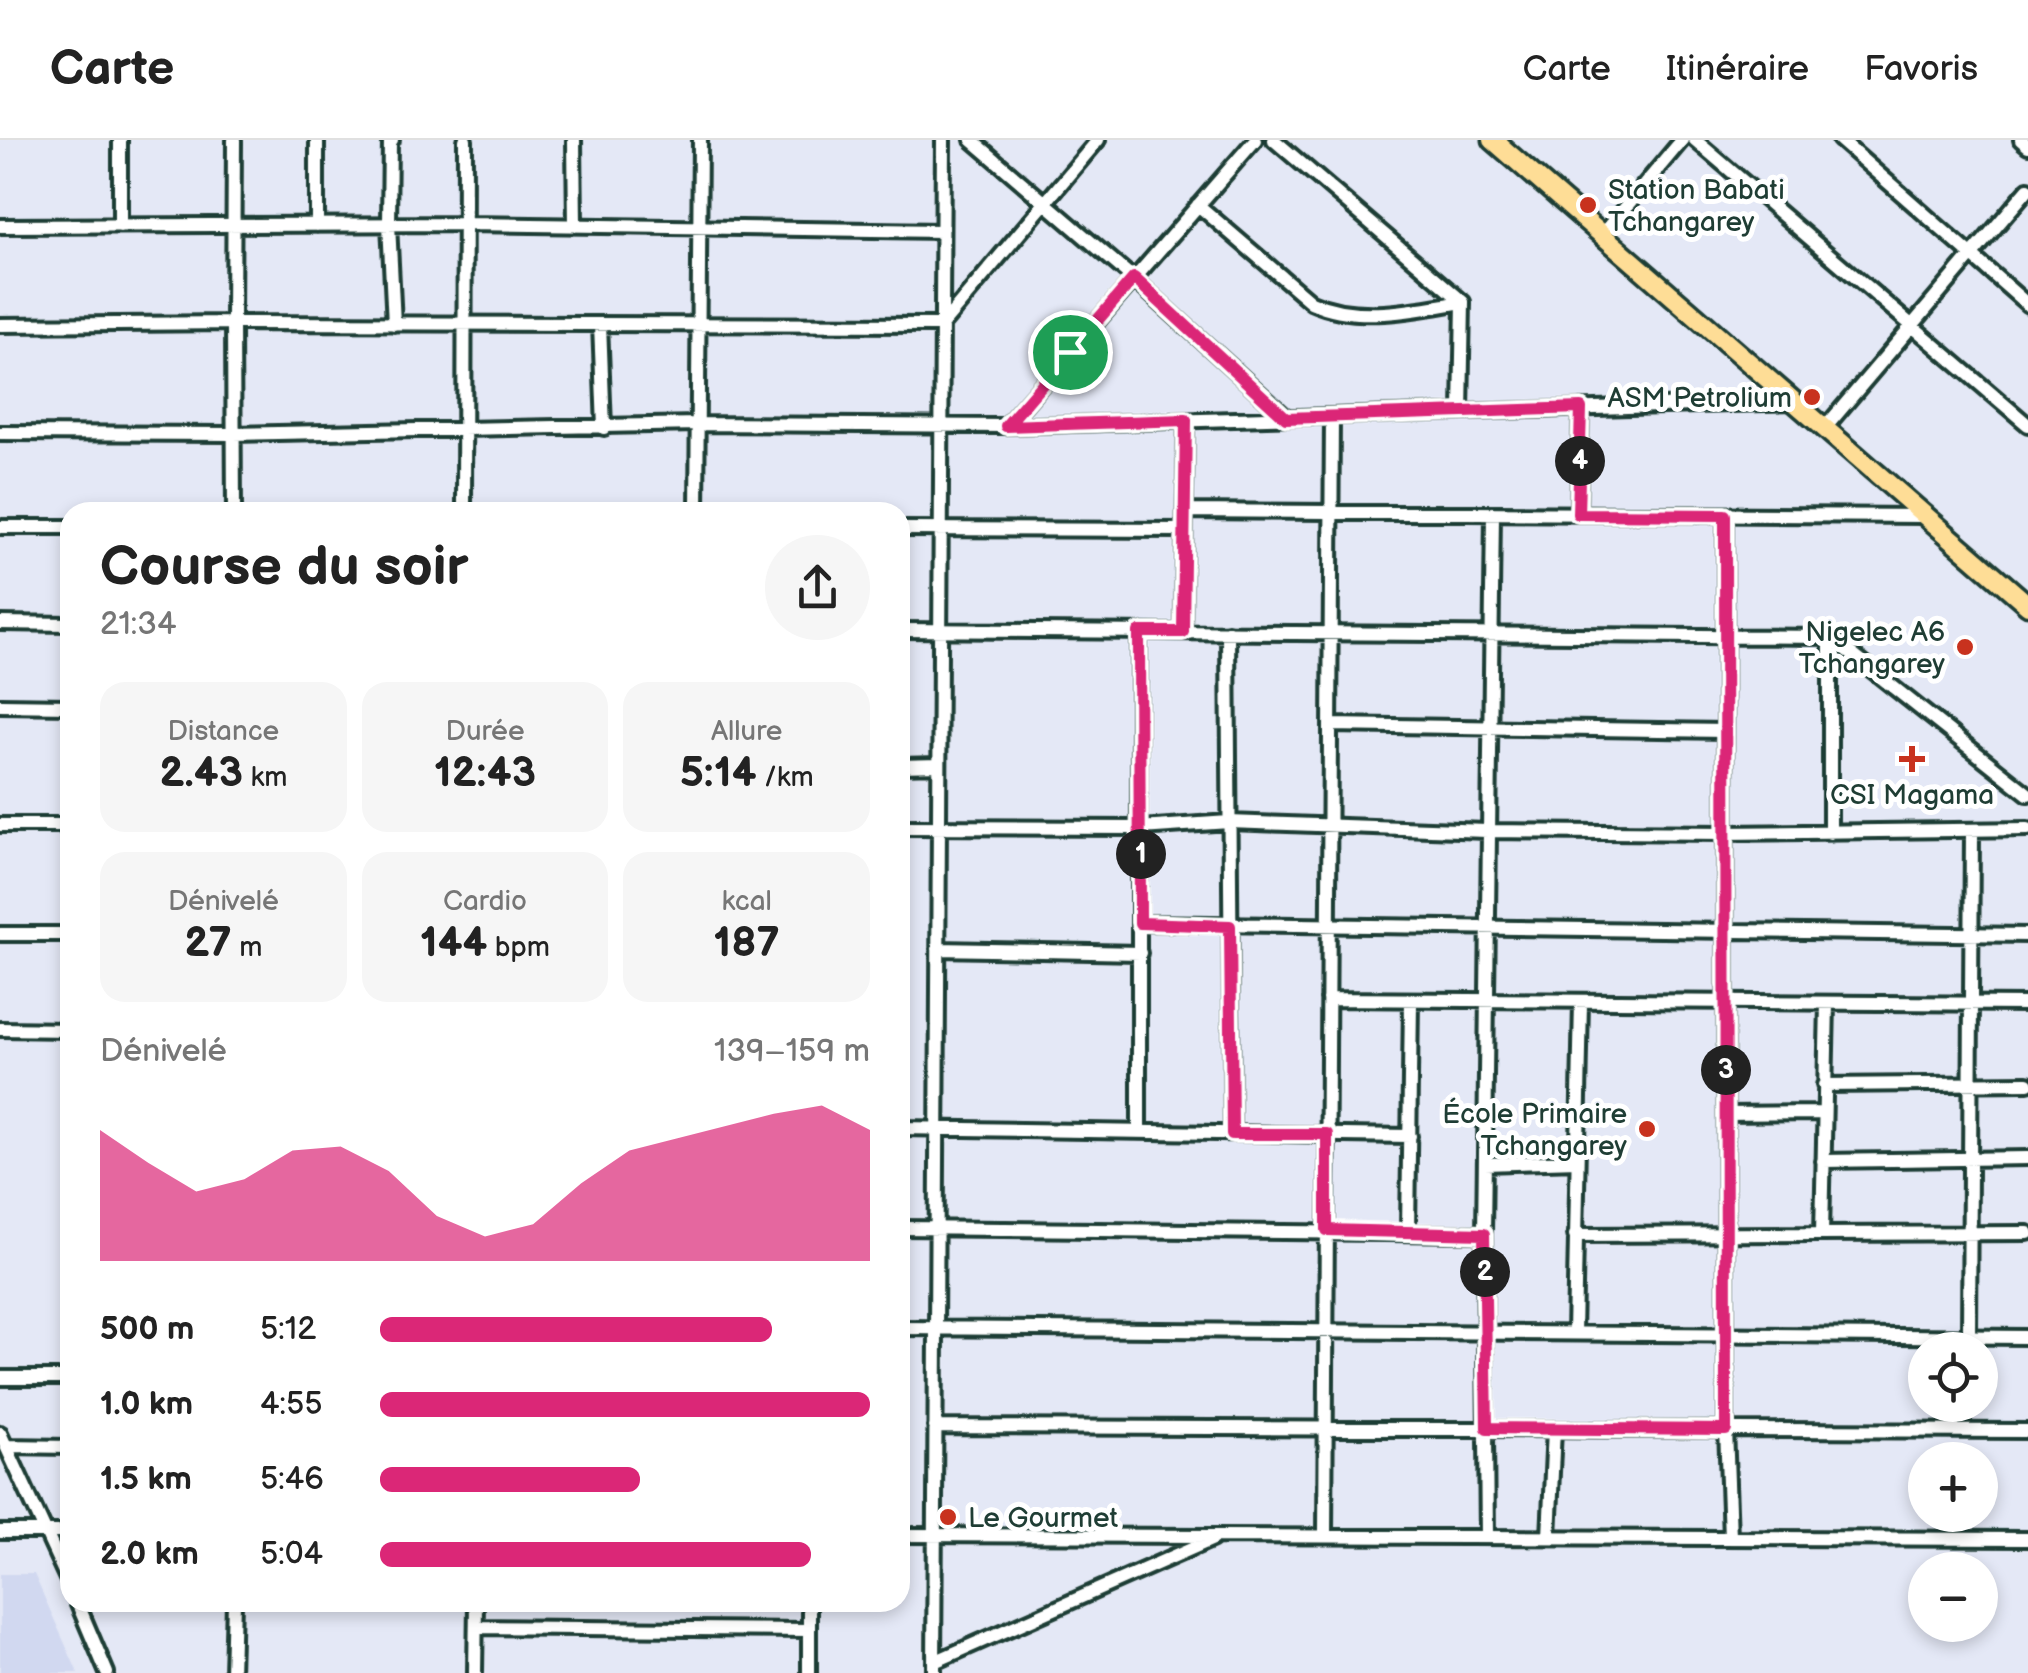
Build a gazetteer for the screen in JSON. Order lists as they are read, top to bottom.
{
  "places": {
    "other": [
      "Station Babati Tchangarey",
      "ASM Petrolium",
      "Nigelec A6 Tchangarey",
      "École Primaire Tchangarey",
      "Le Gourmet"
    ],
    "health": ["CSI Magama"]
  },
  "page": {
    "header": "Carte",
    "nav": ["Carte", "Itinéraire", "Favoris"],
    "pins": [
      "4",
      "1",
      "3",
      "2"
    ],
    "heading": ["Course du soir", "21:34"],
    "stats": [
      ["Distance", "2.43 km"],
      ["Durée", "12:43"],
      ["Allure", "5:14 /km"],
      ["Dénivelé", "27 m"],
      ["Cardio", "144 bpm"],
      ["kcal", "187"]
    ],
    "chart": ["Dénivelé", "139–159 m"],
    "list": [
      {
        "name": "500 m",
        "note": "5:12"
      },
      {
        "name": "1.0 km",
        "note": "4:55"
      },
      {
        "name": "1.5 km",
        "note": "5:46"
      },
      {
        "name": "2.0 km",
        "note": "5:04"
      }
    ],
    "map_buttons": ["+", "−"]
  }
}
